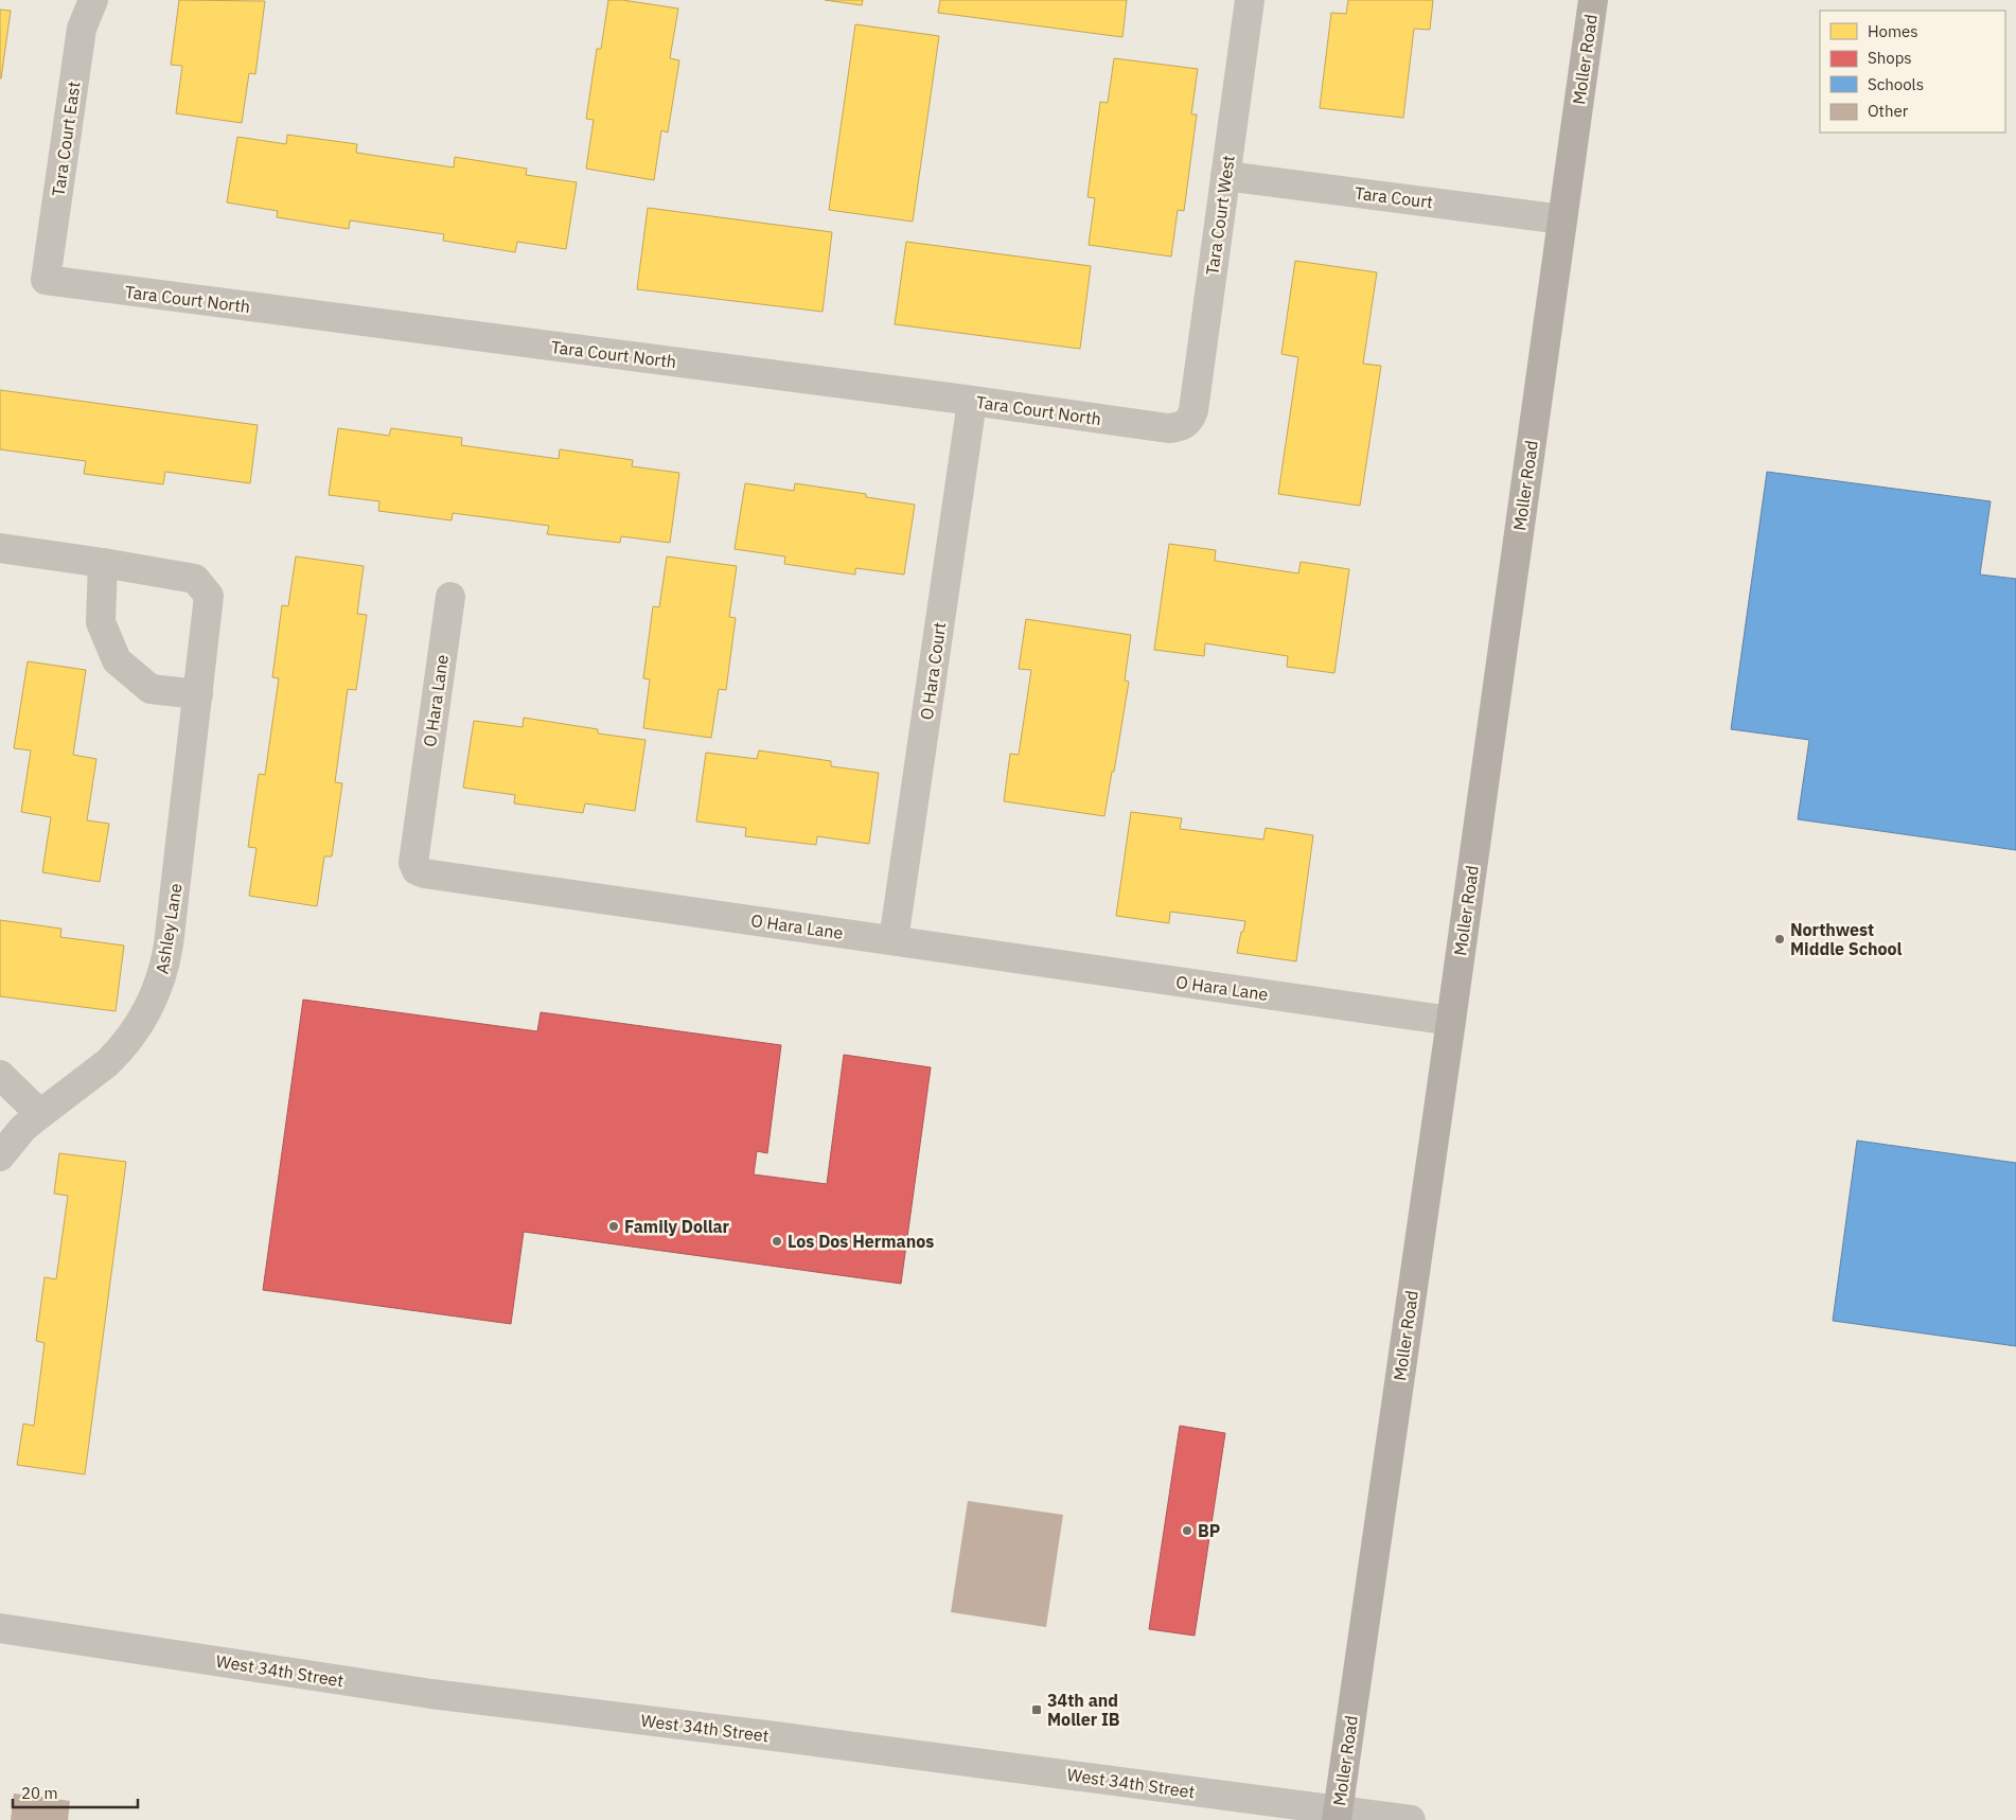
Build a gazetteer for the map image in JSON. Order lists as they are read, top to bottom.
{
  "streets": {
    "main road": ["Moller Road"],
    "street": [
      "Tara Court East",
      "Tara Court",
      "Tara Court West",
      "Tara Court North",
      "O Hara Court",
      "O Hara Lane",
      "Ashley Lane",
      "West 34th Street"
    ]
  },
  "crossings": [
    ["Moller Road", "Tara Court"],
    ["Moller Road", "O Hara Lane"],
    ["Moller Road", "West 34th Street"],
    ["Tara Court East", "Tara Court North"],
    ["Tara Court", "Tara Court West"],
    ["Tara Court West", "Tara Court North"],
    ["Tara Court North", "O Hara Court"],
    ["O Hara Court", "O Hara Lane"]
  ],
  "places": {
    "other": [
      "Northwest Middle School",
      "Family Dollar",
      "Los Dos Hermanos",
      "BP"
    ],
    "transit": ["34th and Moller IB"]
  },
  "legend": [
    "Homes",
    "Shops",
    "Schools",
    "Other"
  ],
  "scale_bar": "20 m"
}
